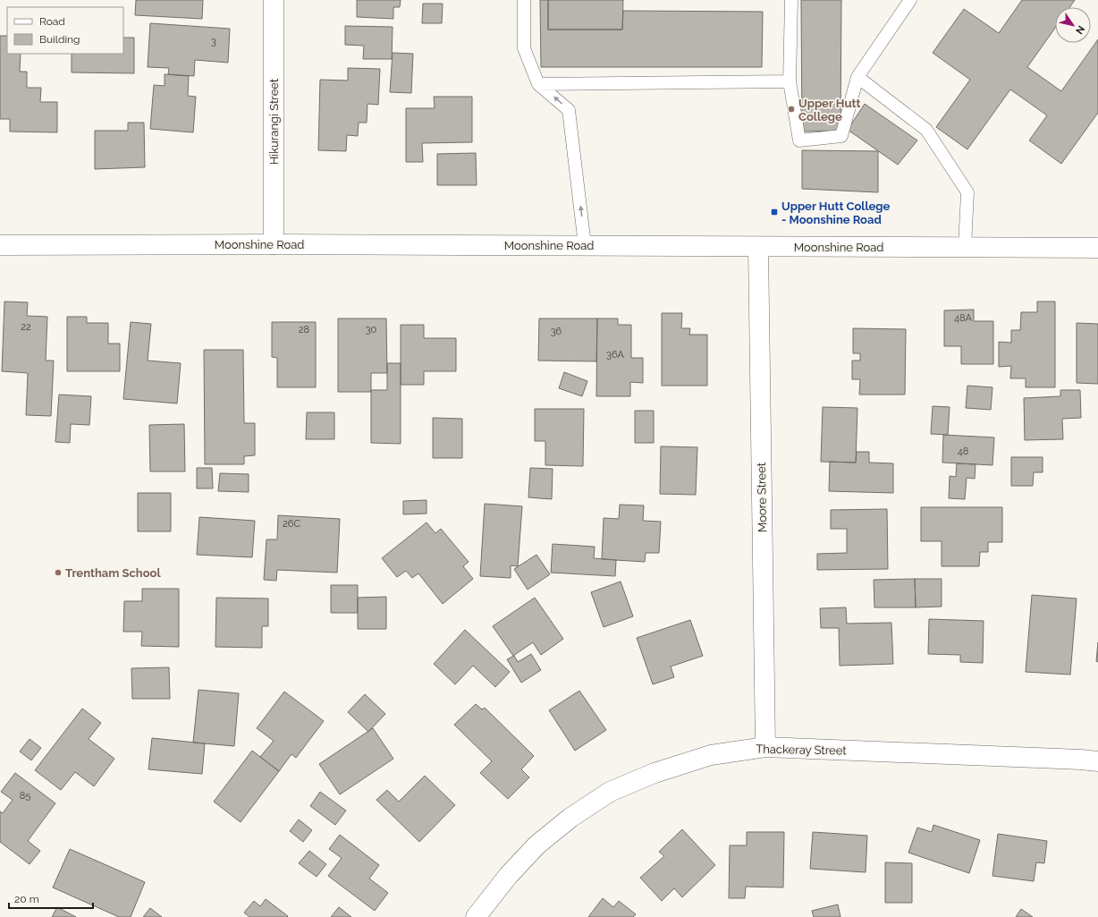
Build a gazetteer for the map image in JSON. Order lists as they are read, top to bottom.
{
  "streets": {
    "street": [
      "Hikurangi Street",
      "Moonshine Road",
      "Moore Street",
      "Thackeray Street"
    ]
  },
  "crossings": [
    ["Hikurangi Street", "Moonshine Road"],
    ["Moonshine Road", "Moore Street"],
    ["Moore Street", "Thackeray Street"]
  ],
  "places": {
    "other": ["Upper Hutt College", "Trentham School"],
    "transit": ["Upper Hutt College - Moonshine Road"]
  },
  "house_numbers": [
    "3",
    "48A",
    "22",
    "28",
    "30",
    "36",
    "36A",
    "48",
    "26C",
    "85"
  ],
  "legend": ["Road", "Building"],
  "scale_bar": "20 m",
  "north": "bottom right"
}
